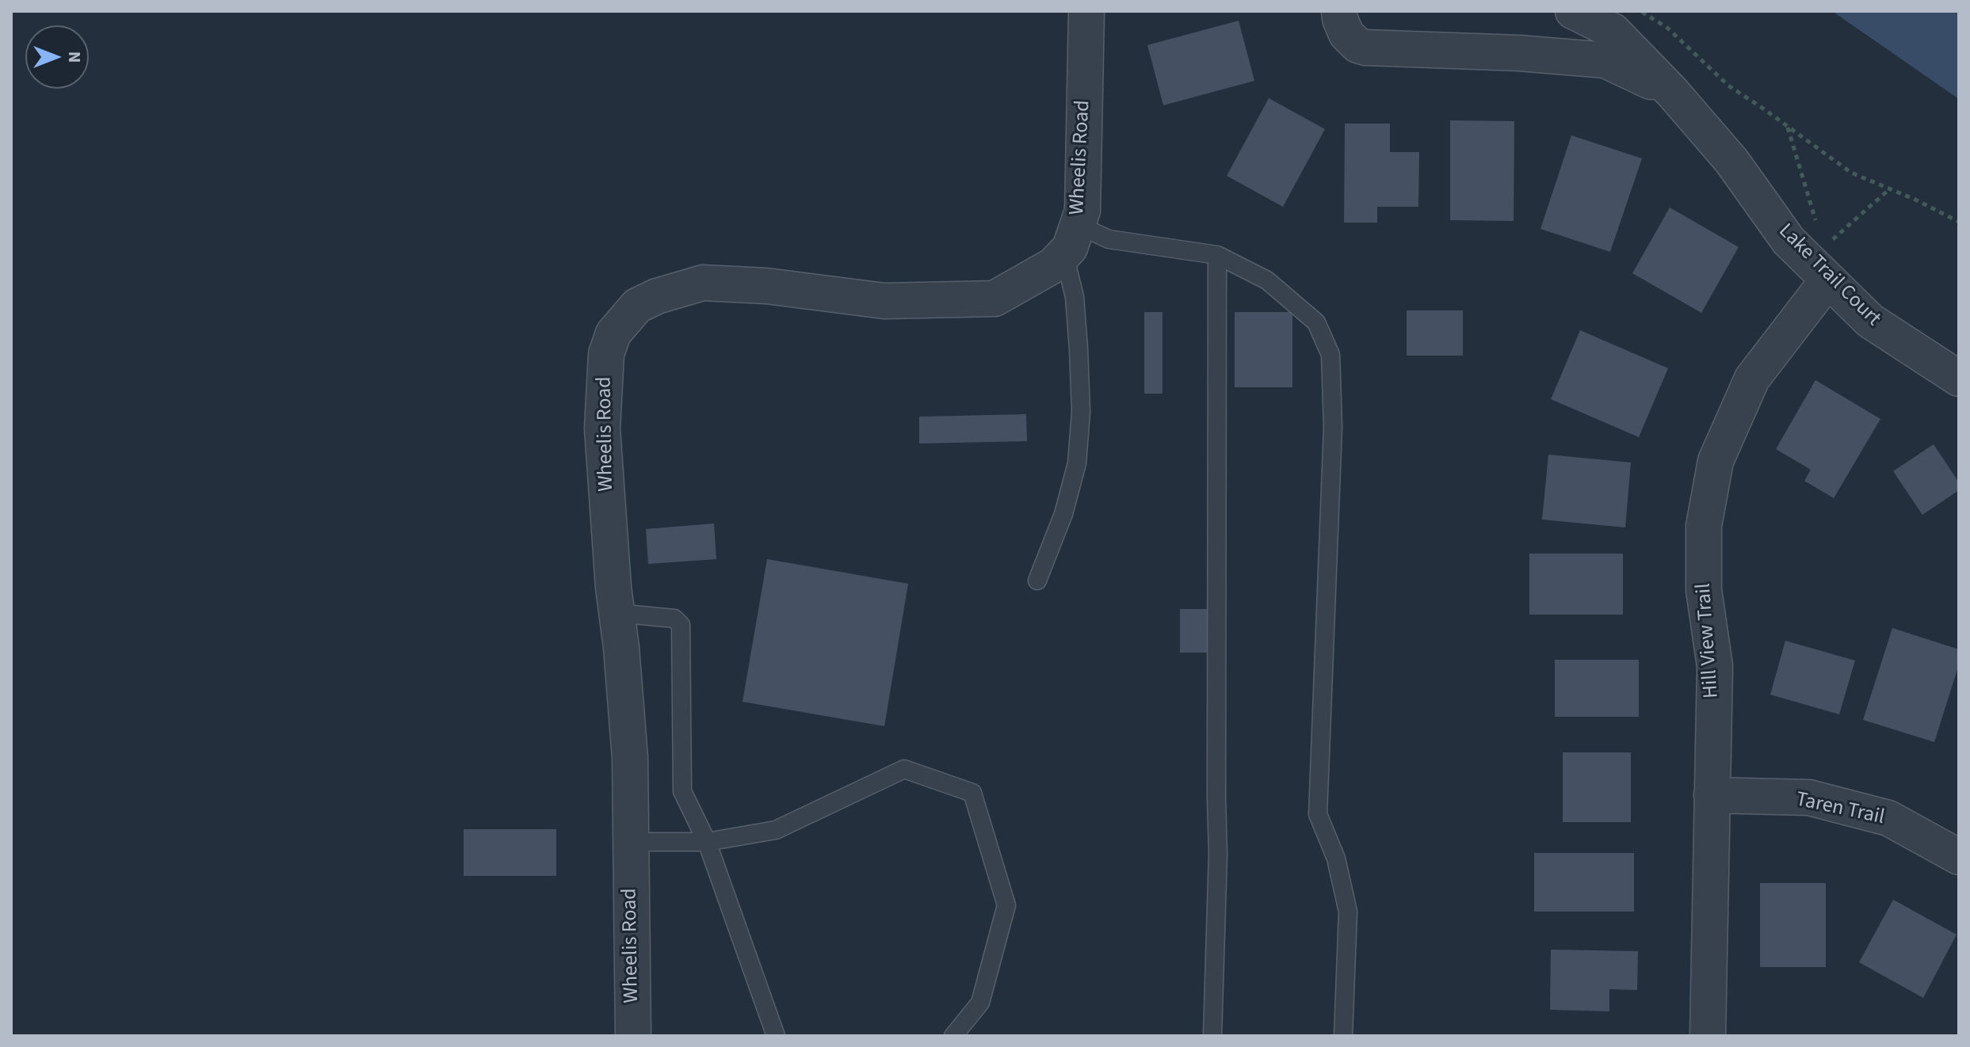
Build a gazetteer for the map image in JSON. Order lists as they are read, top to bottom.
{
  "streets": {
    "street": [
      "Wheelis Road",
      "Lake Trail Court",
      "Hill View Trail",
      "Taren Trail"
    ]
  },
  "crossings": [
    ["Lake Trail Court", "Hill View Trail"],
    ["Hill View Trail", "Taren Trail"]
  ],
  "north": "right"
}
